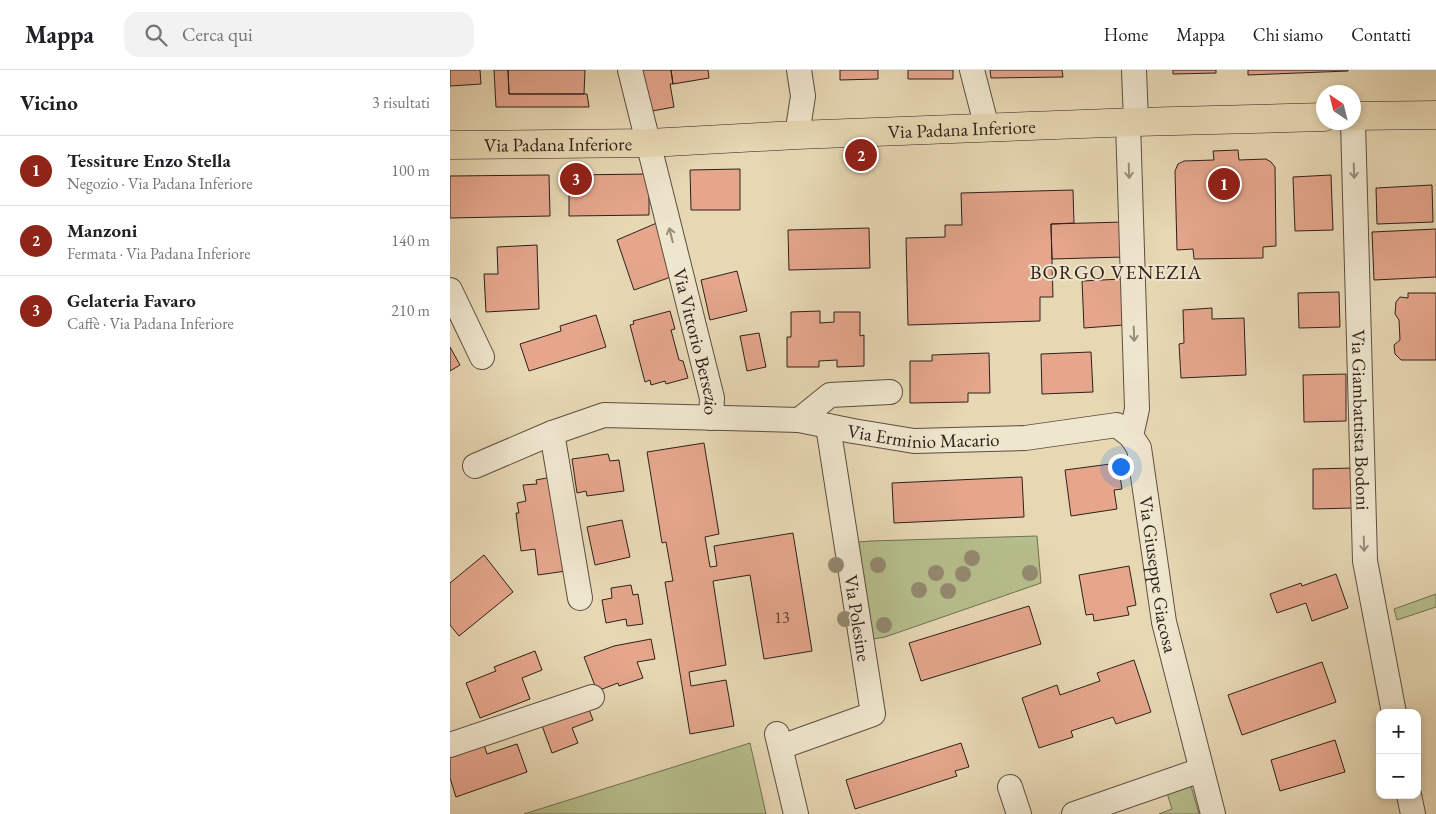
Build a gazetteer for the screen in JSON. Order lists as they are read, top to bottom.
{
  "streets": {
    "main road": ["Via Padana Inferiore"],
    "street": [
      "Via Vittorio Bersezio",
      "Via Giambattista Bodoni",
      "Via Erminio Macario",
      "Via Giuseppe Giacosa",
      "Via Polesine"
    ]
  },
  "crossings": [
    ["Via Padana Inferiore", "Via Vittorio Bersezio"],
    ["Via Vittorio Bersezio", "Via Erminio Macario"],
    ["Via Erminio Macario", "Via Giuseppe Giacosa"],
    ["Via Erminio Macario", "Via Polesine"]
  ],
  "one_way": ["Via Vittorio Bersezio", "Via Giambattista Bodoni"],
  "districts": ["BORGO VENEZIA"],
  "house_numbers": ["13"],
  "north": "top left",
  "page": {
    "header": "Mappa",
    "search": "Cerca qui",
    "nav": [
      "Home",
      "Mappa",
      "Chi siamo",
      "Contatti"
    ],
    "heading": ["Vicino", "3 risultati"],
    "list": [
      {
        "mark": "1",
        "name": "Tessiture Enzo Stella",
        "note": "Negozio · Via Padana Inferiore",
        "value": "100 m"
      },
      {
        "mark": "2",
        "name": "Manzoni",
        "note": "Fermata · Via Padana Inferiore",
        "value": "140 m"
      },
      {
        "mark": "3",
        "name": "Gelateria Favaro",
        "note": "Caffè · Via Padana Inferiore",
        "value": "210 m"
      }
    ],
    "pins": ["2", "3", "1"],
    "map_buttons": ["+", "−"]
  }
}
